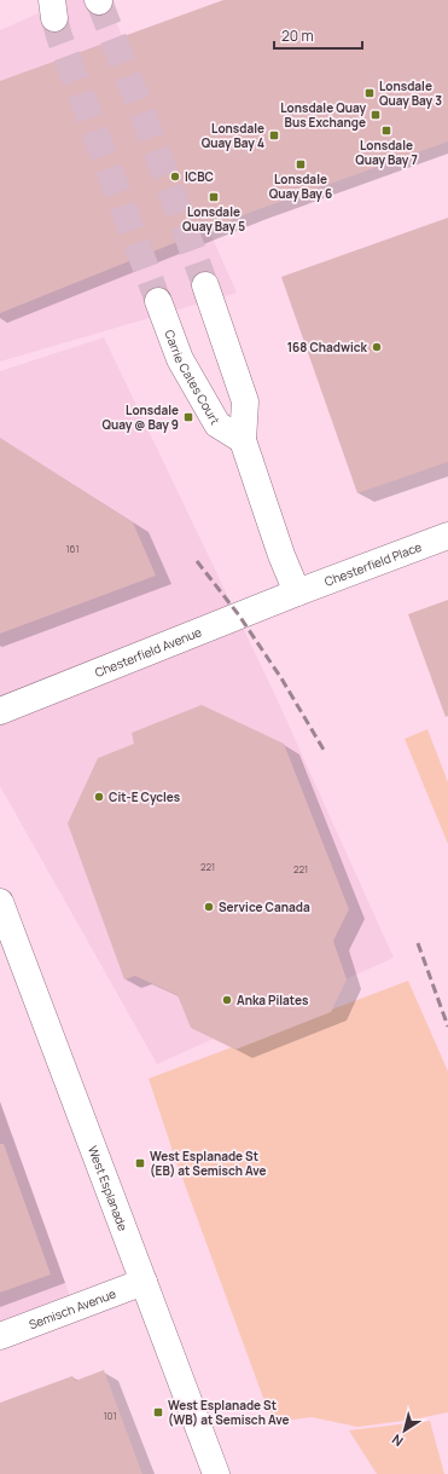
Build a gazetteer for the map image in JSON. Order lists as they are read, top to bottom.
{
  "streets": {
    "street": [
      "Carrie Cates Court",
      "Chesterfield Place",
      "Chesterfield Avenue",
      "West Esplanade",
      "Semisch Avenue"
    ]
  },
  "crossings": [
    ["Chesterfield Place", "Chesterfield Avenue"],
    ["West Esplanade", "Semisch Avenue"]
  ],
  "places": {
    "transit": [
      "Lonsdale Quay Bay 3",
      "Lonsdale Quay Bus Exchange",
      "Lonsdale Quay Bay 7",
      "Lonsdale Quay Bay 4",
      "Lonsdale Quay Bay 6",
      "Lonsdale Quay Bay 5",
      "Lonsdale Quay @ Bay 9",
      "West Esplanade St (EB) at Semisch Ave",
      "West Esplanade St (WB) at Semisch Ave"
    ],
    "other": [
      "ICBC",
      "168 Chadwick",
      "Cit-E Cycles",
      "Service Canada",
      "Anka Pilates"
    ]
  },
  "house_numbers": [
    "161",
    "221",
    "221",
    "101"
  ],
  "scale_bar": "20 m",
  "north": "bottom left"
}
